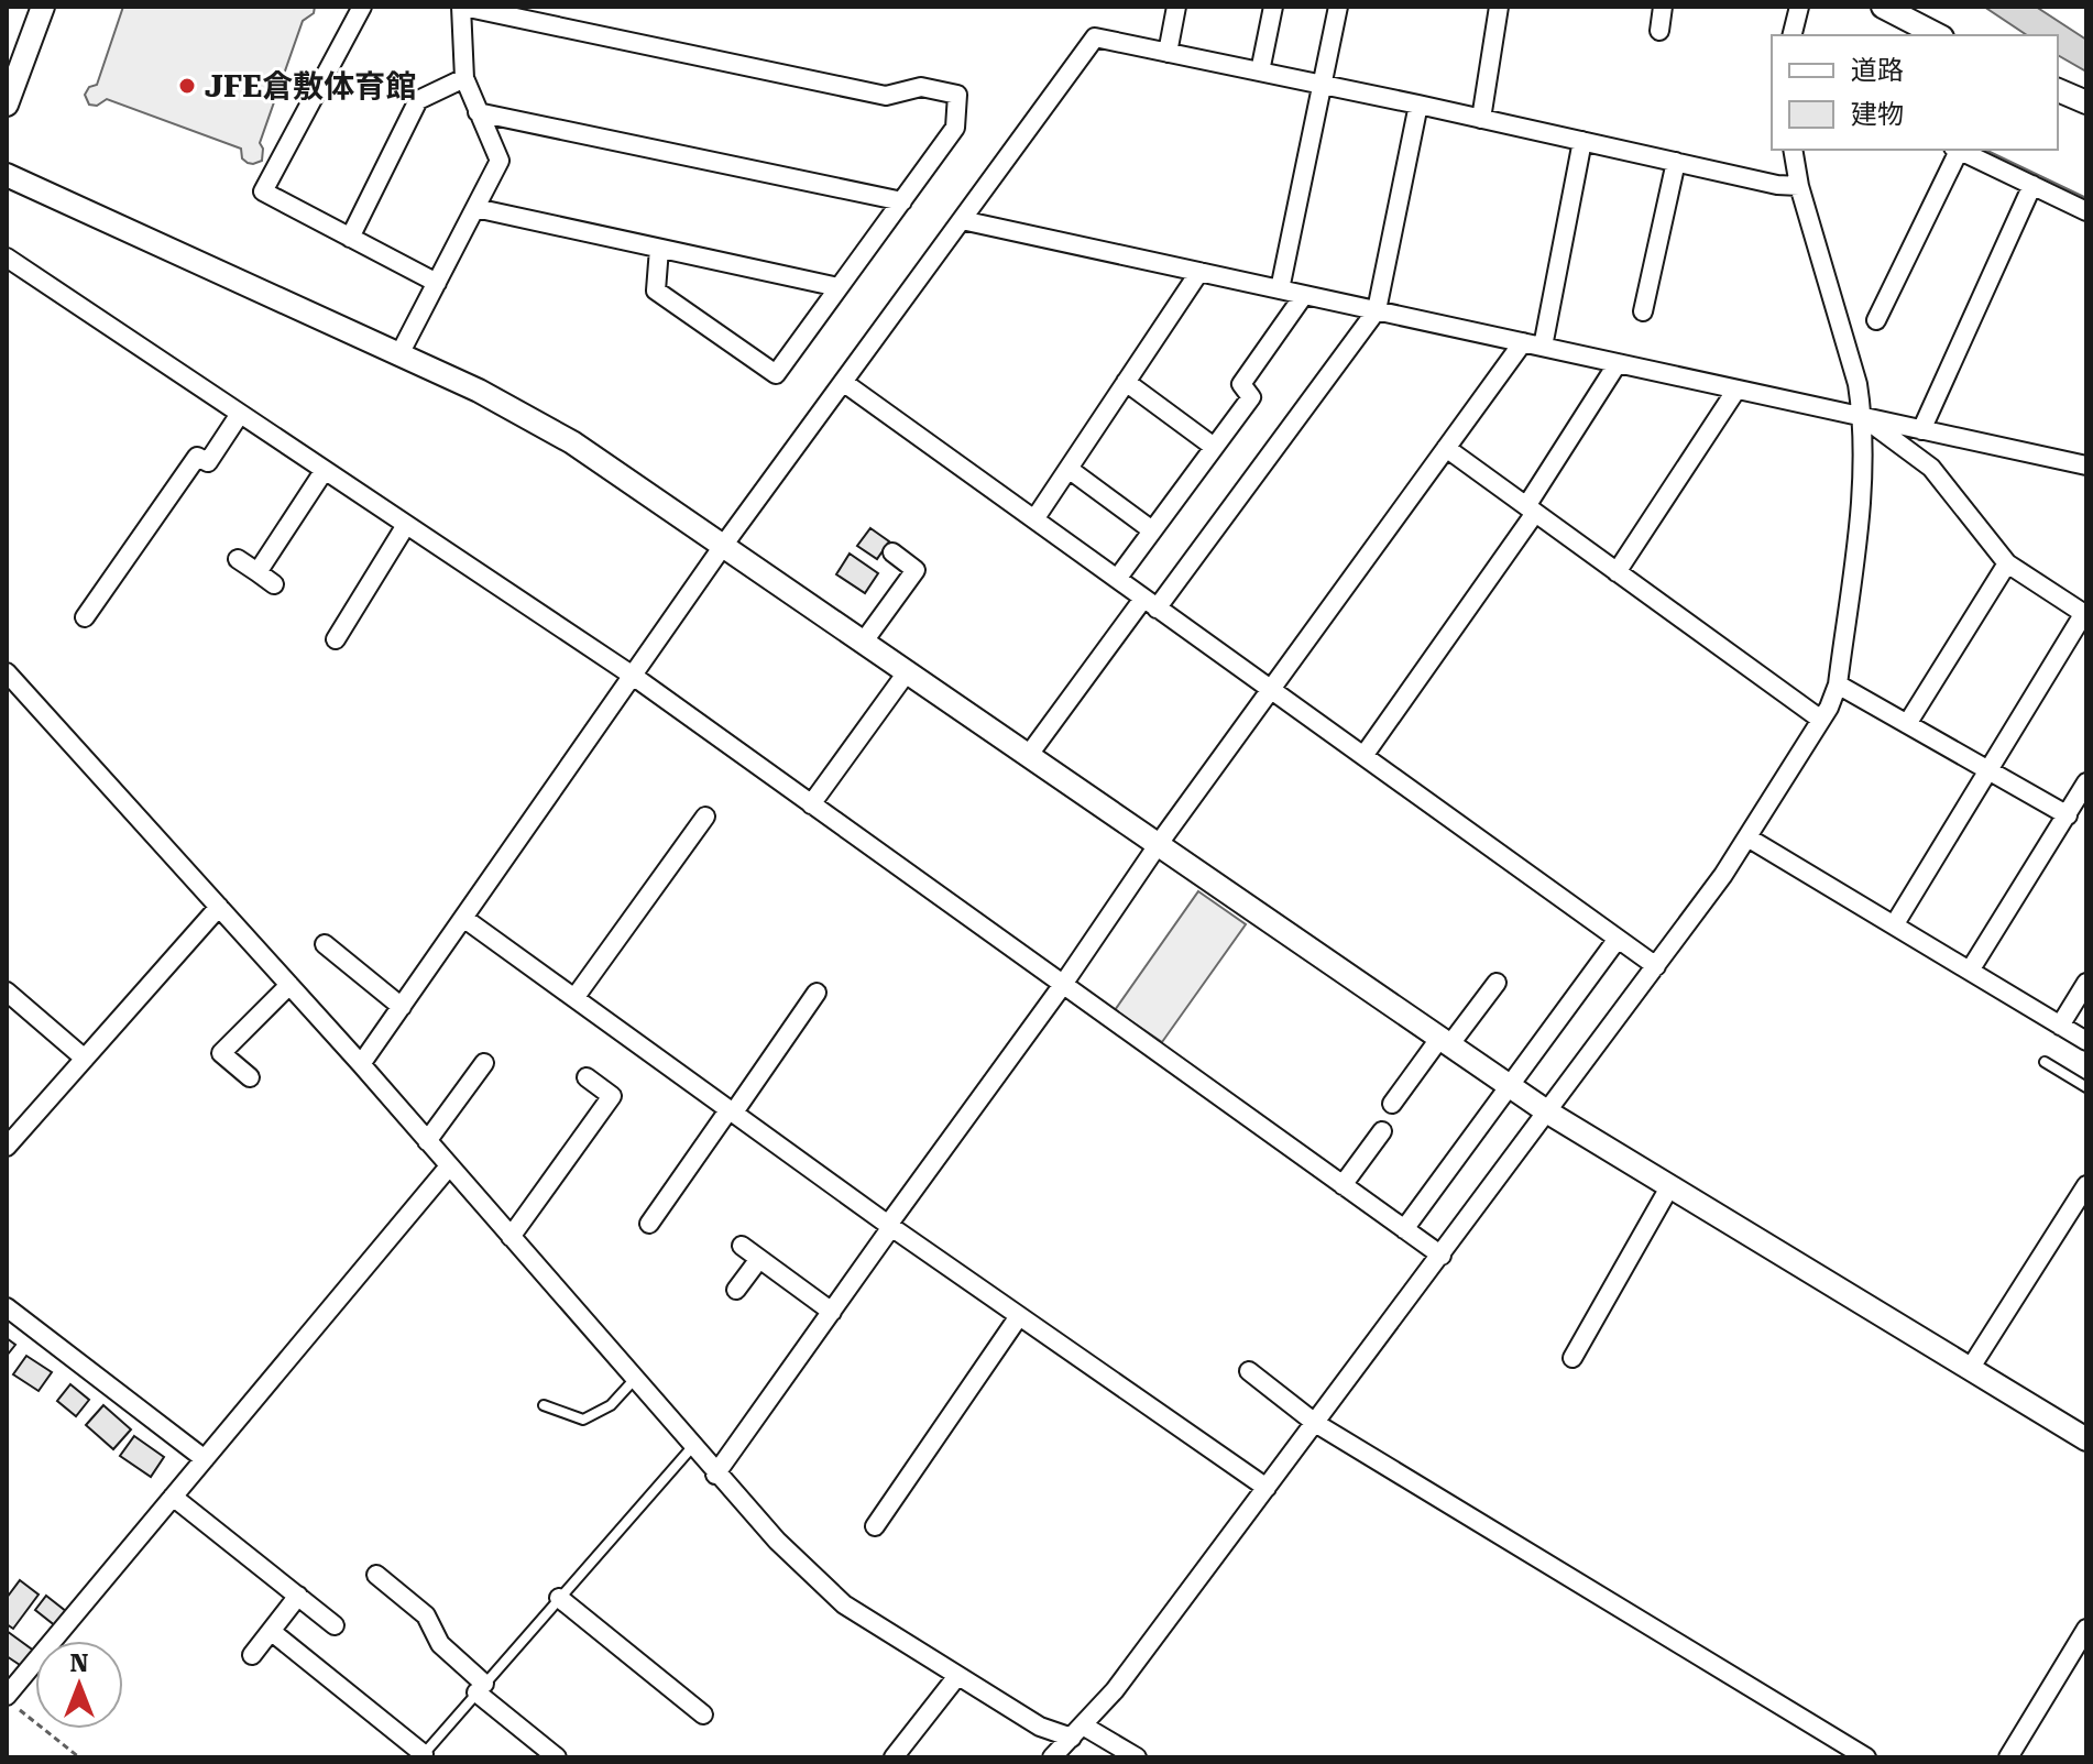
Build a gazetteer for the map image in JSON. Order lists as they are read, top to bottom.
{
  "places": ["JFE倉敷体育館"],
  "legend": ["道路", "建物"],
  "north": "top"
}
